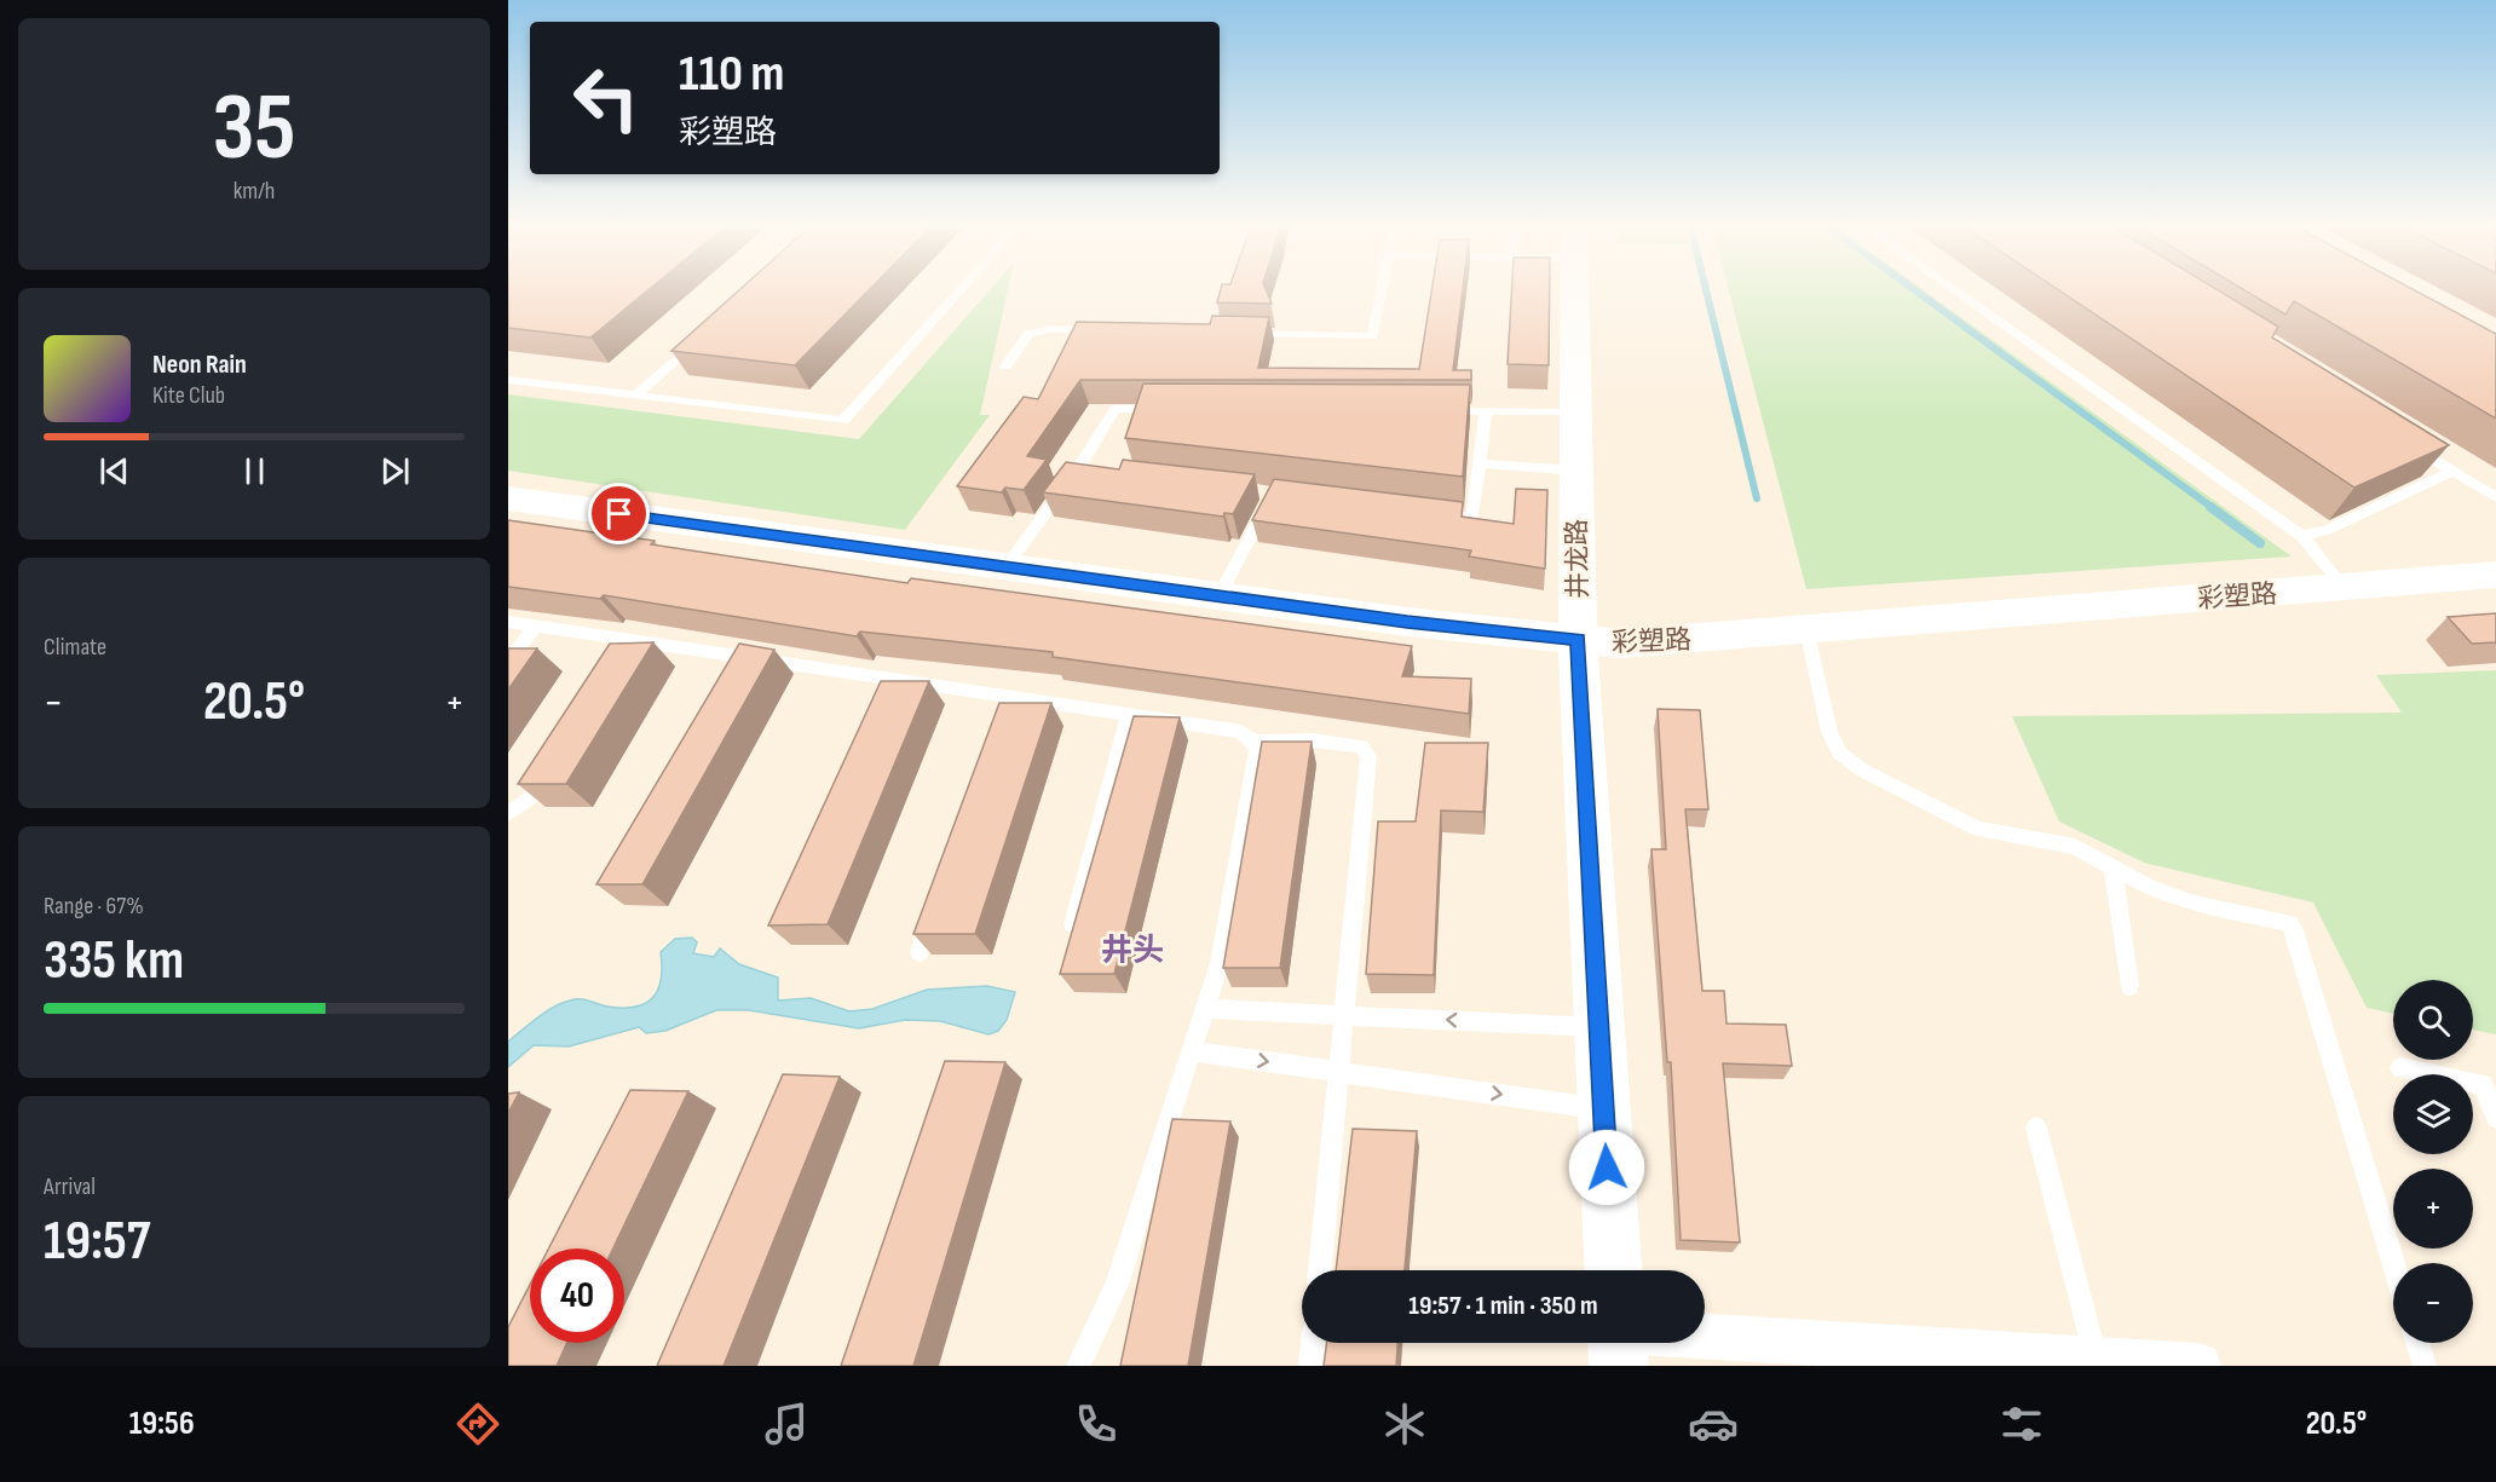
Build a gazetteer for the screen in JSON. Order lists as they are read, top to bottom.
{
  "streets": {
    "street": ["井龙路", "彩塑路"]
  },
  "crossings": [
    ["井龙路", "彩塑路"]
  ],
  "districts": ["井头"],
  "page": {
    "tile": [
      ["35", "km/h"],
      "Climate",
      ["Range · 67%", "335 km"],
      ["Arrival", "19:57"]
    ],
    "turn": ["110 m", "彩塑路"],
    "song": ["Neon Rain", "Kite Club"],
    "heat": ["−", "20.5°", "+"],
    "map_buttons": ["+", "−"],
    "limit": "40",
    "trip": "19:57 · 1 min · 350 m",
    "tabs": ["19:56", "20.5°"]
  }
}
